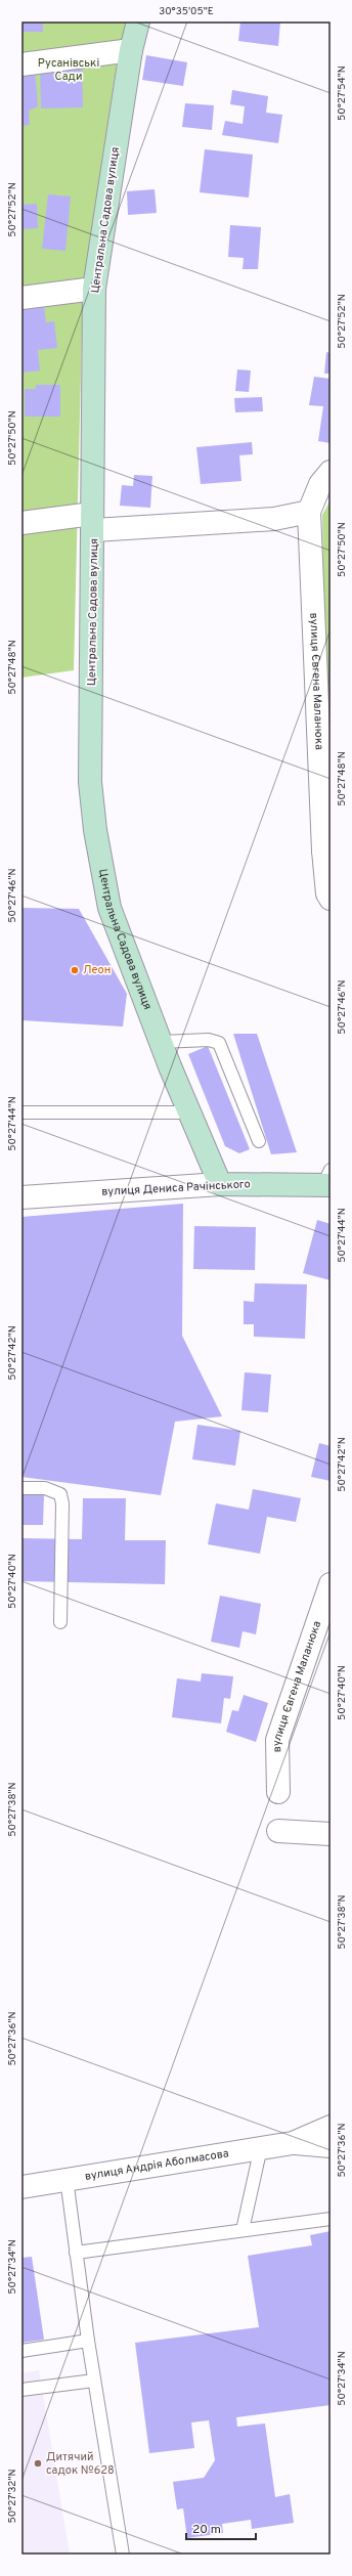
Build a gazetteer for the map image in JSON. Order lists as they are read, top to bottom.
{
  "streets": {
    "main road": ["Центральна Садова вулиця", "вулиця Дениса Рачінського"],
    "street": ["вулиця Євгена Маланюка", "вулиця Андрія Аболмасова"]
  },
  "crossings": [
    ["Центральна Садова вулиця", "вулиця Дениса Рачінського"]
  ],
  "parks": ["Русанівські Сади"],
  "places": ["Леон", "Дитячий садок №628"],
  "scale_bar": "20 m",
  "coordinates": [
    "30°35'05\"E",
    "50°27'54\"N",
    "50°27'52\"N",
    "50°27'50\"N",
    "50°27'48\"N",
    "50°27'46\"N",
    "50°27'44\"N",
    "50°27'42\"N",
    "50°27'40\"N",
    "50°27'38\"N",
    "50°27'36\"N",
    "50°27'34\"N",
    "50°27'32\"N"
  ]
}
